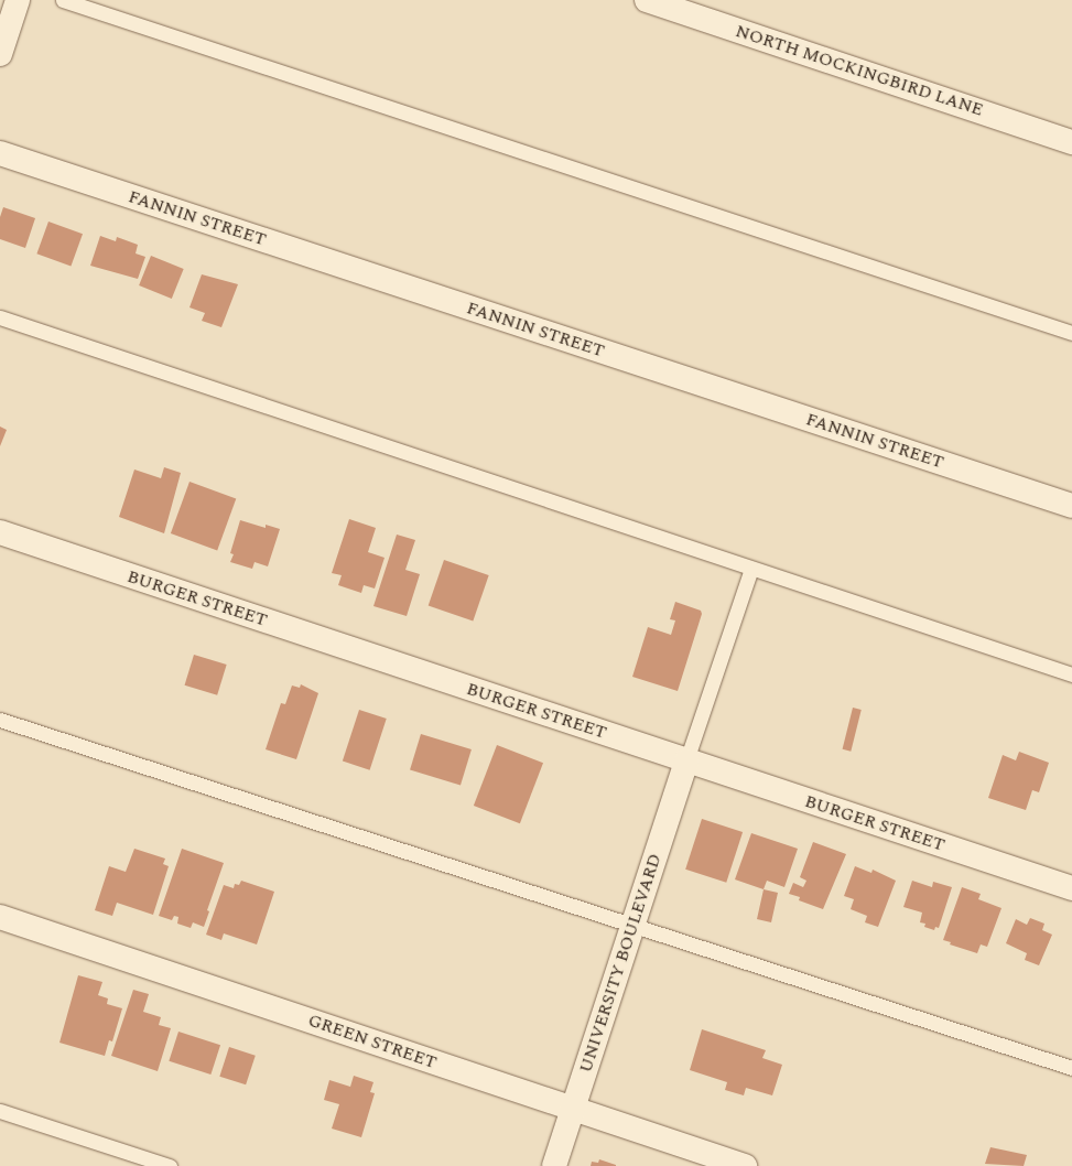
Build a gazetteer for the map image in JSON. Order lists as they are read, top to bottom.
{
  "streets": {
    "street": [
      "NORTH MOCKINGBIRD LANE",
      "FANNIN STREET",
      "BURGER STREET",
      "UNIVERSITY BOULEVARD",
      "GREEN STREET"
    ]
  },
  "crossings": [
    ["BURGER STREET", "UNIVERSITY BOULEVARD"],
    ["UNIVERSITY BOULEVARD", "GREEN STREET"]
  ]
}
